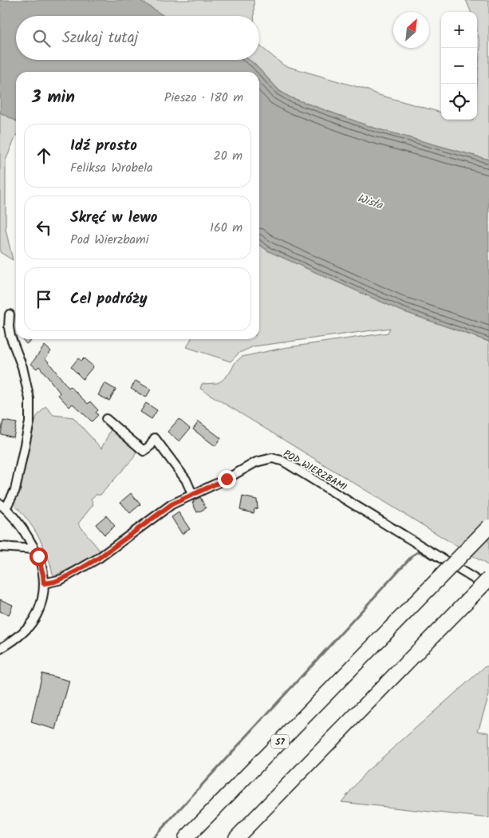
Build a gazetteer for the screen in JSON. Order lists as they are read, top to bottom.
{
  "streets": {
    "highway": ["S7"],
    "street": ["POD WIERZBAMI"]
  },
  "water": ["Wisła"],
  "north": "top right",
  "page": {
    "map_buttons": ["+", "−"],
    "search": "Szukaj tutaj",
    "heading": ["3 min", "Pieszo · 180 m"],
    "list": [
      ["Idź prosto", "Feliksa Wrobela", "20 m"],
      ["Skręć w lewo", "Pod Wierzbami", "160 m"],
      "Cel podróży"
    ]
  }
}
